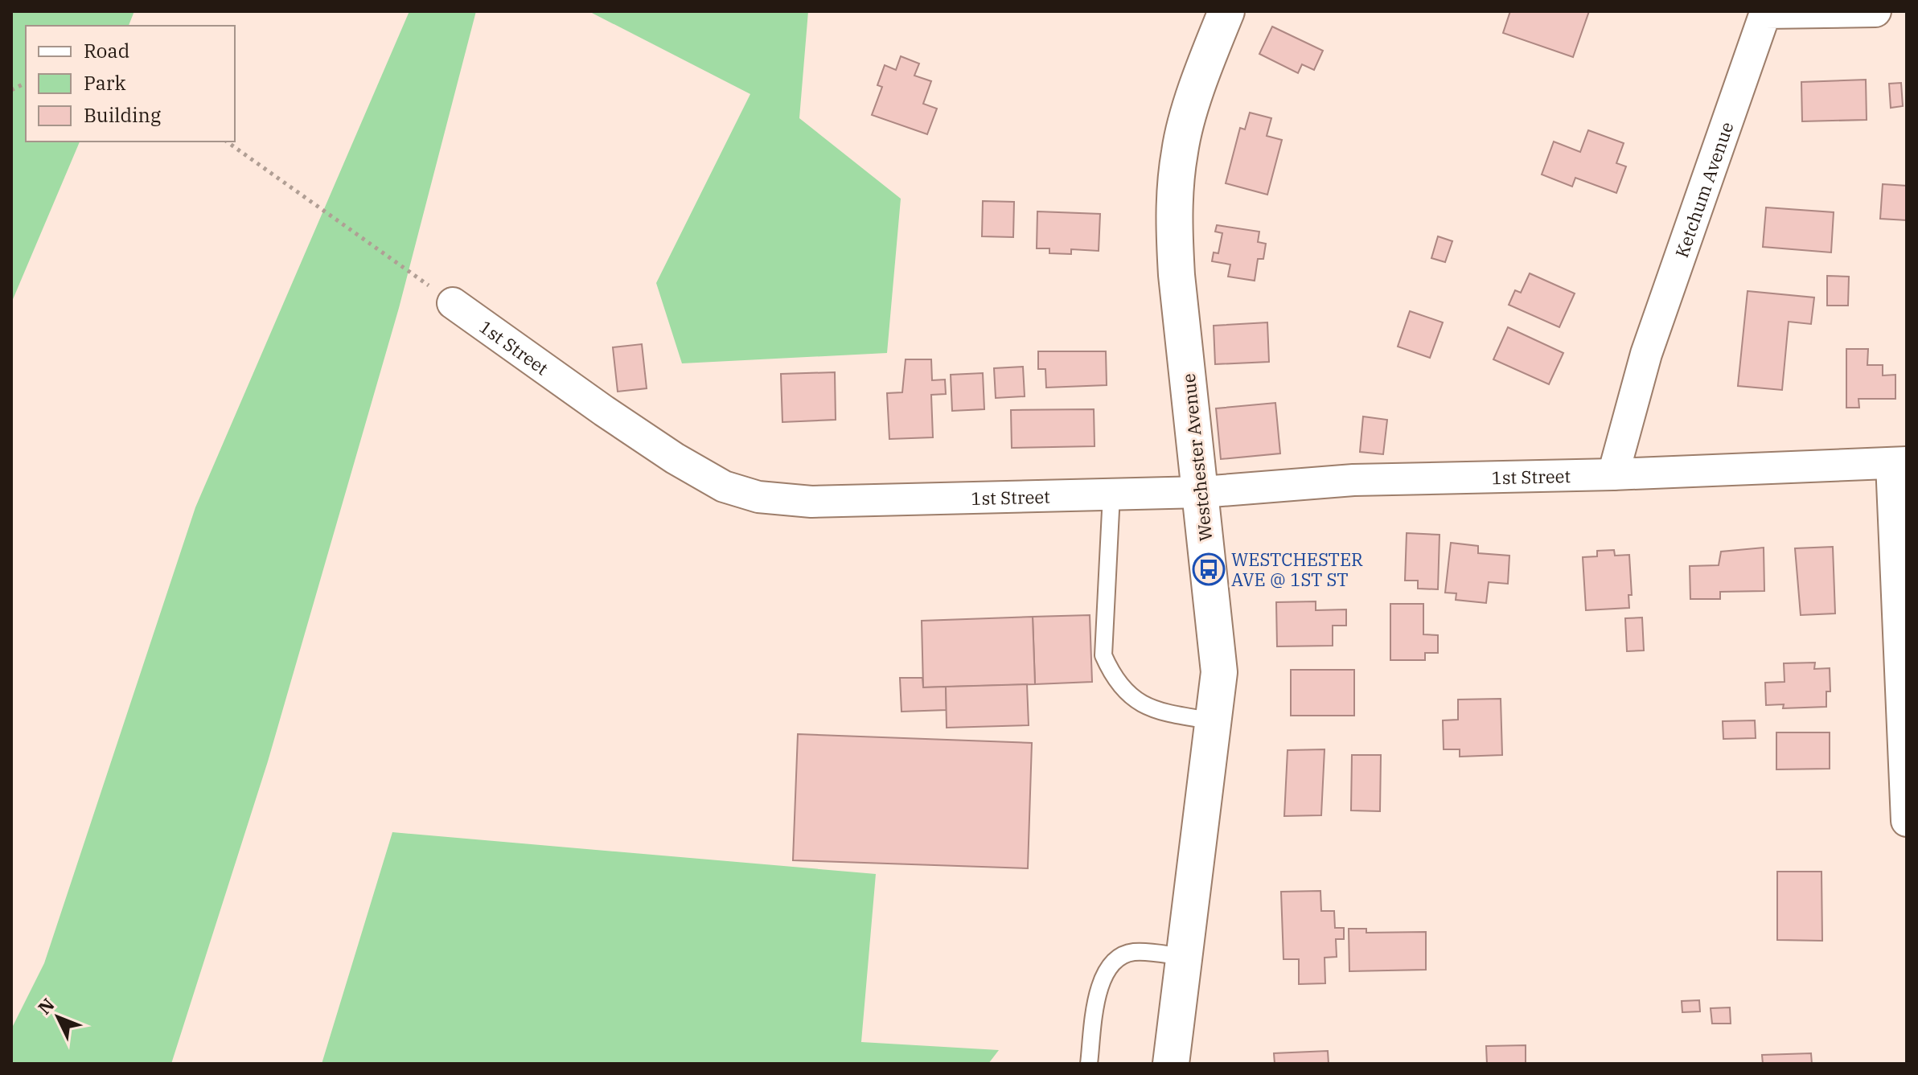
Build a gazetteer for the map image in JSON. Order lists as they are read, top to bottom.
{
  "streets": {
    "street": ["Ketchum Avenue", "1st Street", "Westchester Avenue"]
  },
  "crossings": [
    ["Ketchum Avenue", "1st Street"],
    ["1st Street", "Westchester Avenue"]
  ],
  "places": {
    "bus stop": ["WESTCHESTER AVE @ 1ST ST"]
  },
  "legend": ["Road", "Park", "Building"],
  "north": "top left"
}
